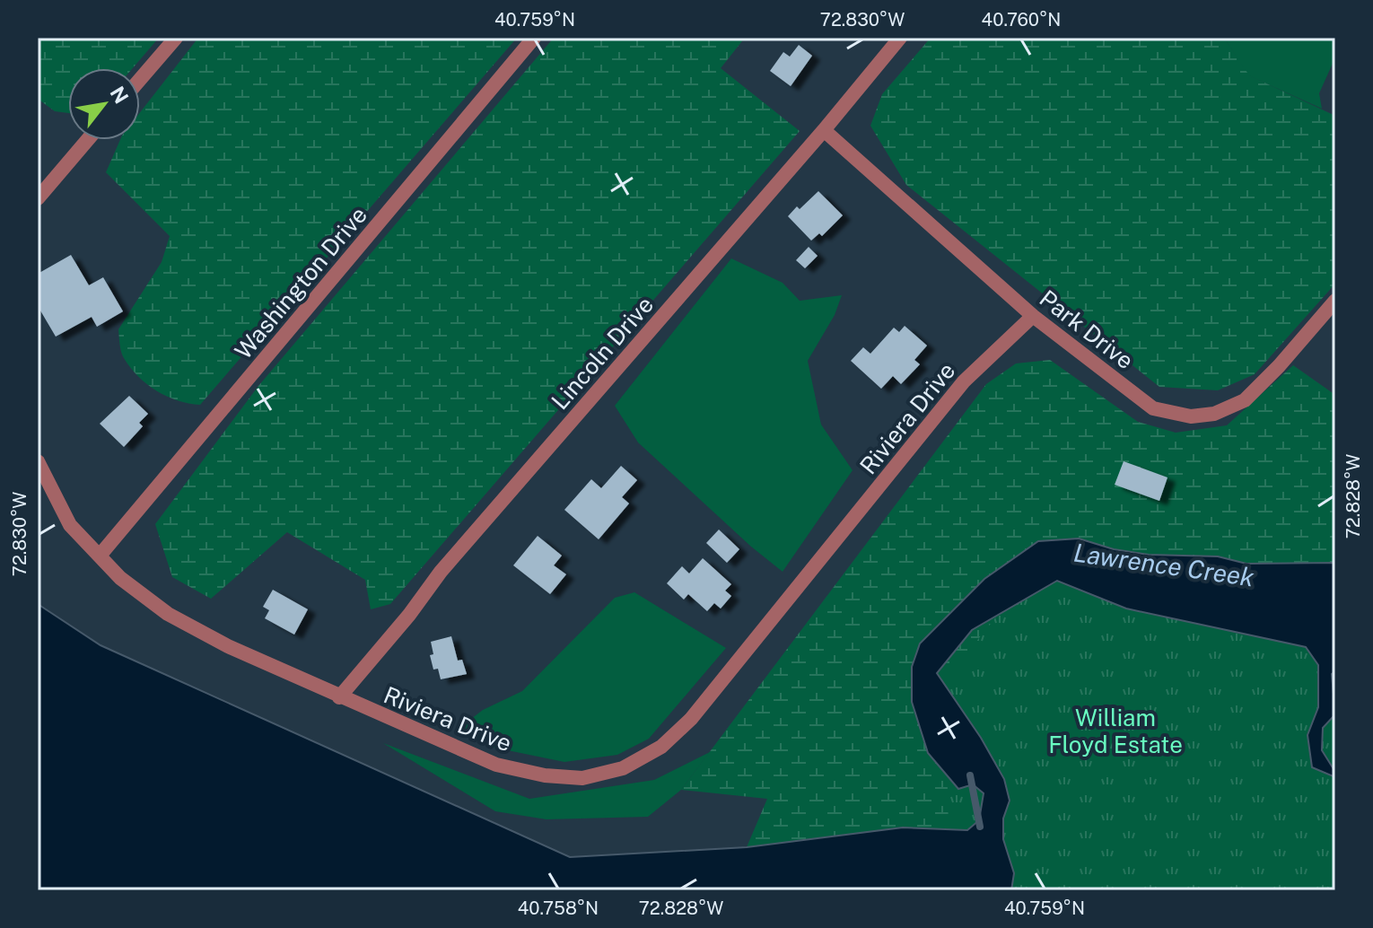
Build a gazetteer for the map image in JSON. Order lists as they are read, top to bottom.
{
  "streets": {
    "street": [
      "Washington Drive",
      "Park Drive",
      "Lincoln Drive",
      "Riviera Drive"
    ]
  },
  "crossings": [
    ["Washington Drive", "Riviera Drive"],
    ["Park Drive", "Lincoln Drive"],
    ["Park Drive", "Riviera Drive"],
    ["Lincoln Drive", "Riviera Drive"]
  ],
  "water": ["Lawrence Creek"],
  "parks": ["William Floyd Estate"],
  "north": "top right",
  "coordinates": [
    "40.759°N",
    "72.830°W",
    "40.760°N",
    "72.828°W",
    "40.758°N"
  ]
}
